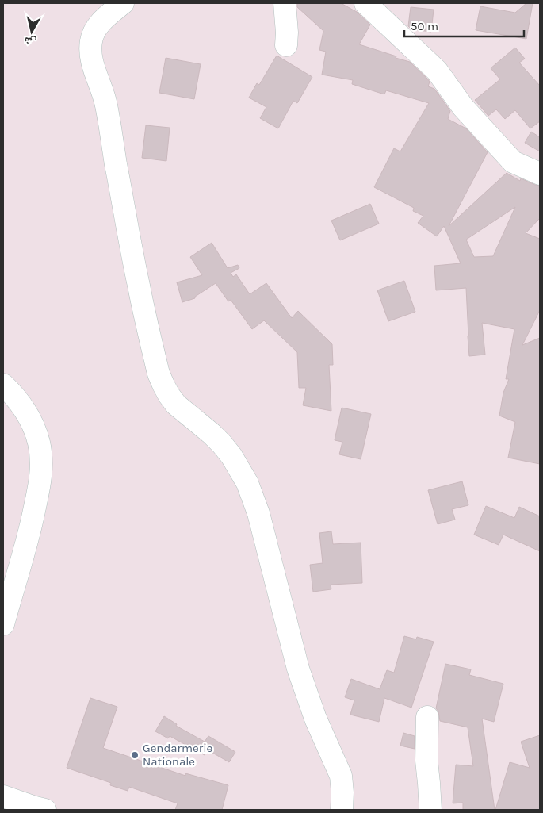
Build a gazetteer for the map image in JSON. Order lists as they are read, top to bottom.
{
  "places": ["Gendarmerie Nationale"],
  "scale_bar": "50 m",
  "north": "bottom"
}
